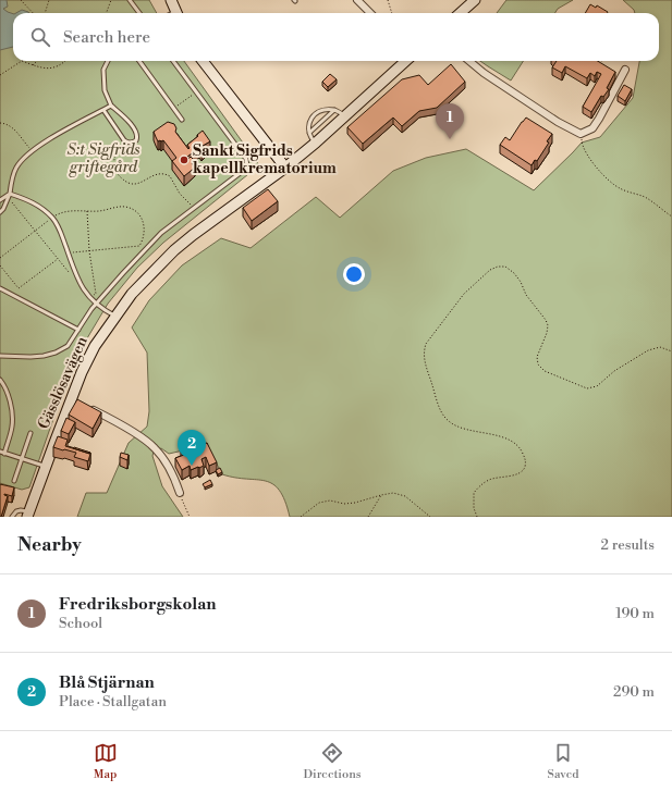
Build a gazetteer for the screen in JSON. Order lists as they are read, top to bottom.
{
  "streets": {
    "street": ["Gässlösavägen"]
  },
  "parks": ["S:t Sigfrids griftegård"],
  "places": ["Sankt Sigfrids kapellkrematorium"],
  "page": {
    "search": "Search here",
    "pins": ["1", "2"],
    "heading": ["Nearby", "2 results"],
    "list": [
      {
        "mark": "1",
        "name": "Fredriksborgskolan",
        "note": "School",
        "value": "190 m"
      },
      {
        "mark": "2",
        "name": "Blå Stjärnan",
        "note": "Place · Stallgatan",
        "value": "290 m"
      }
    ],
    "nav": ["Map", "Directions", "Saved"]
  }
}
